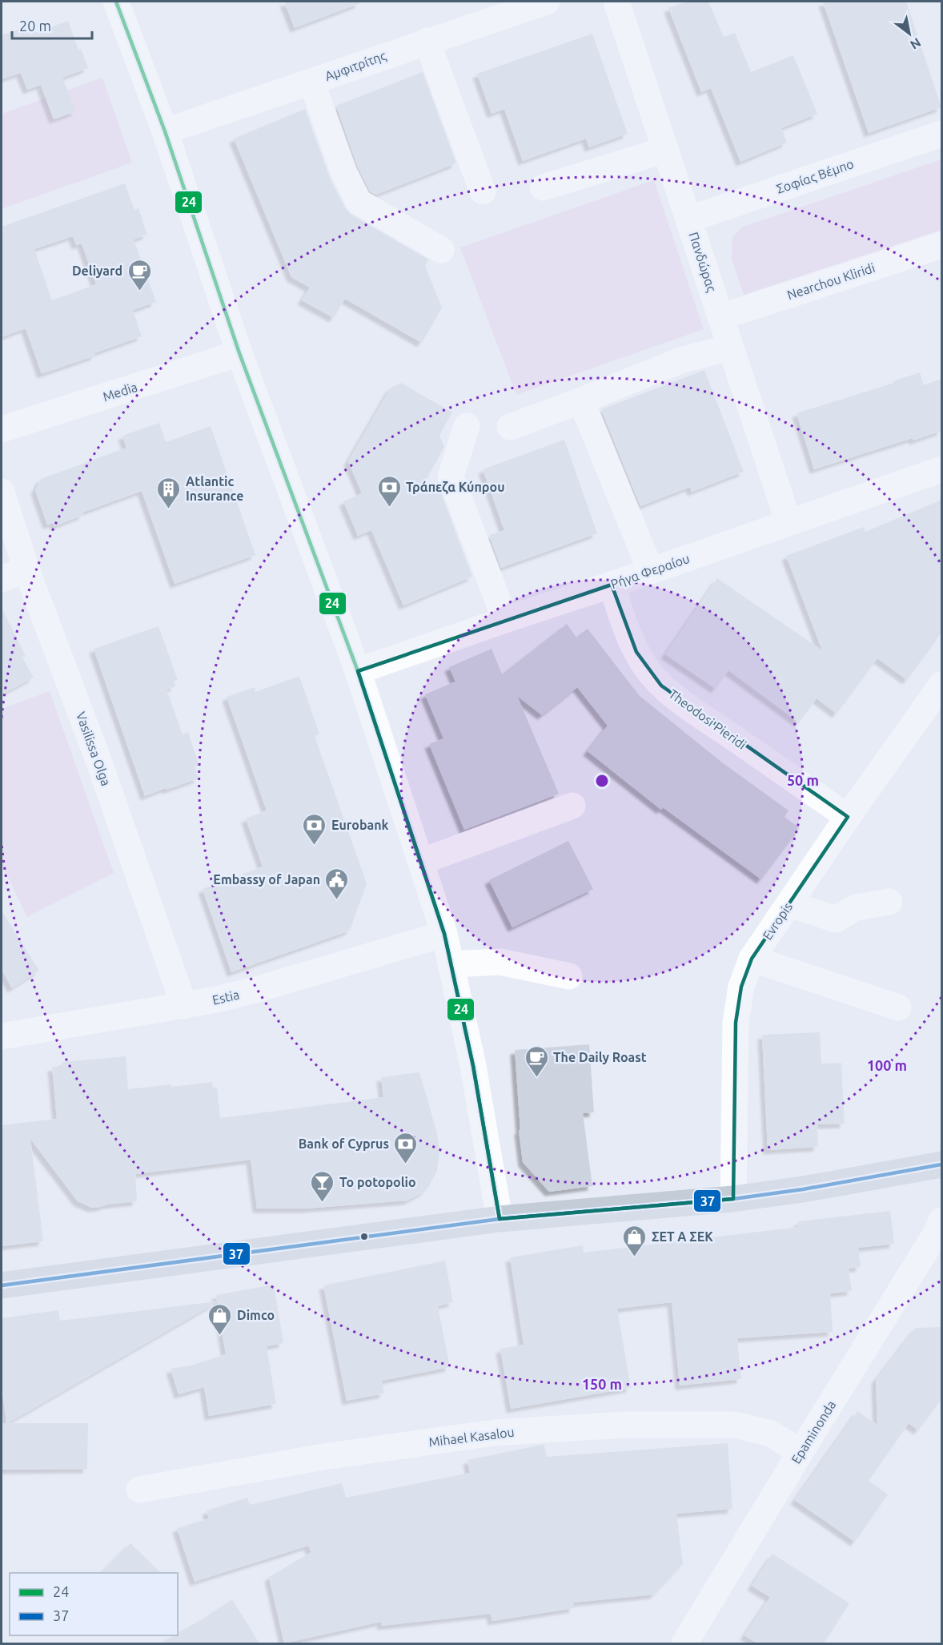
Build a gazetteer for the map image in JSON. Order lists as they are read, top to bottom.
{
  "streets": {
    "street": [
      "Αμφιτρίτης",
      "Σοφίας Βέμπο",
      "Πανδώρας",
      "Nearchou Kliridi",
      "Media",
      "Ρήγα Φεραίου",
      "Theodosi Pieridi",
      "Vasilissa Olga",
      "Evropis",
      "Estia",
      "Epaminonda",
      "Mihael Kasalou"
    ]
  },
  "crossings": [
    ["Σοφίας Βέμπο", "Πανδώρας"],
    ["Πανδώρας", "Nearchou Kliridi"],
    ["Πανδώρας", "Ρήγα Φεραίου"],
    ["Ρήγα Φεραίου", "Theodosi Pieridi"],
    ["Theodosi Pieridi", "Evropis"],
    ["Vasilissa Olga", "Estia"],
    ["Epaminonda", "Mihael Kasalou"]
  ],
  "places": {
    "cafe": ["Deliyard", "The Daily Roast"],
    "bank": ["Τράπεζα Κύπρου", "Eurobank", "Bank of Cyprus"],
    "building": ["Atlantic Insurance"],
    "public building": ["Embassy of Japan"],
    "bar": ["To potopolio"],
    "shop": ["ΣΕΤ Α ΣΕΚ", "Dimco"]
  },
  "lines": ["transit line 24", "transit line 37"],
  "legend": ["24", "37"],
  "scale_bar": "20 m",
  "north": "bottom right",
  "rings": ["50 m", "100 m", "150 m"]
}
